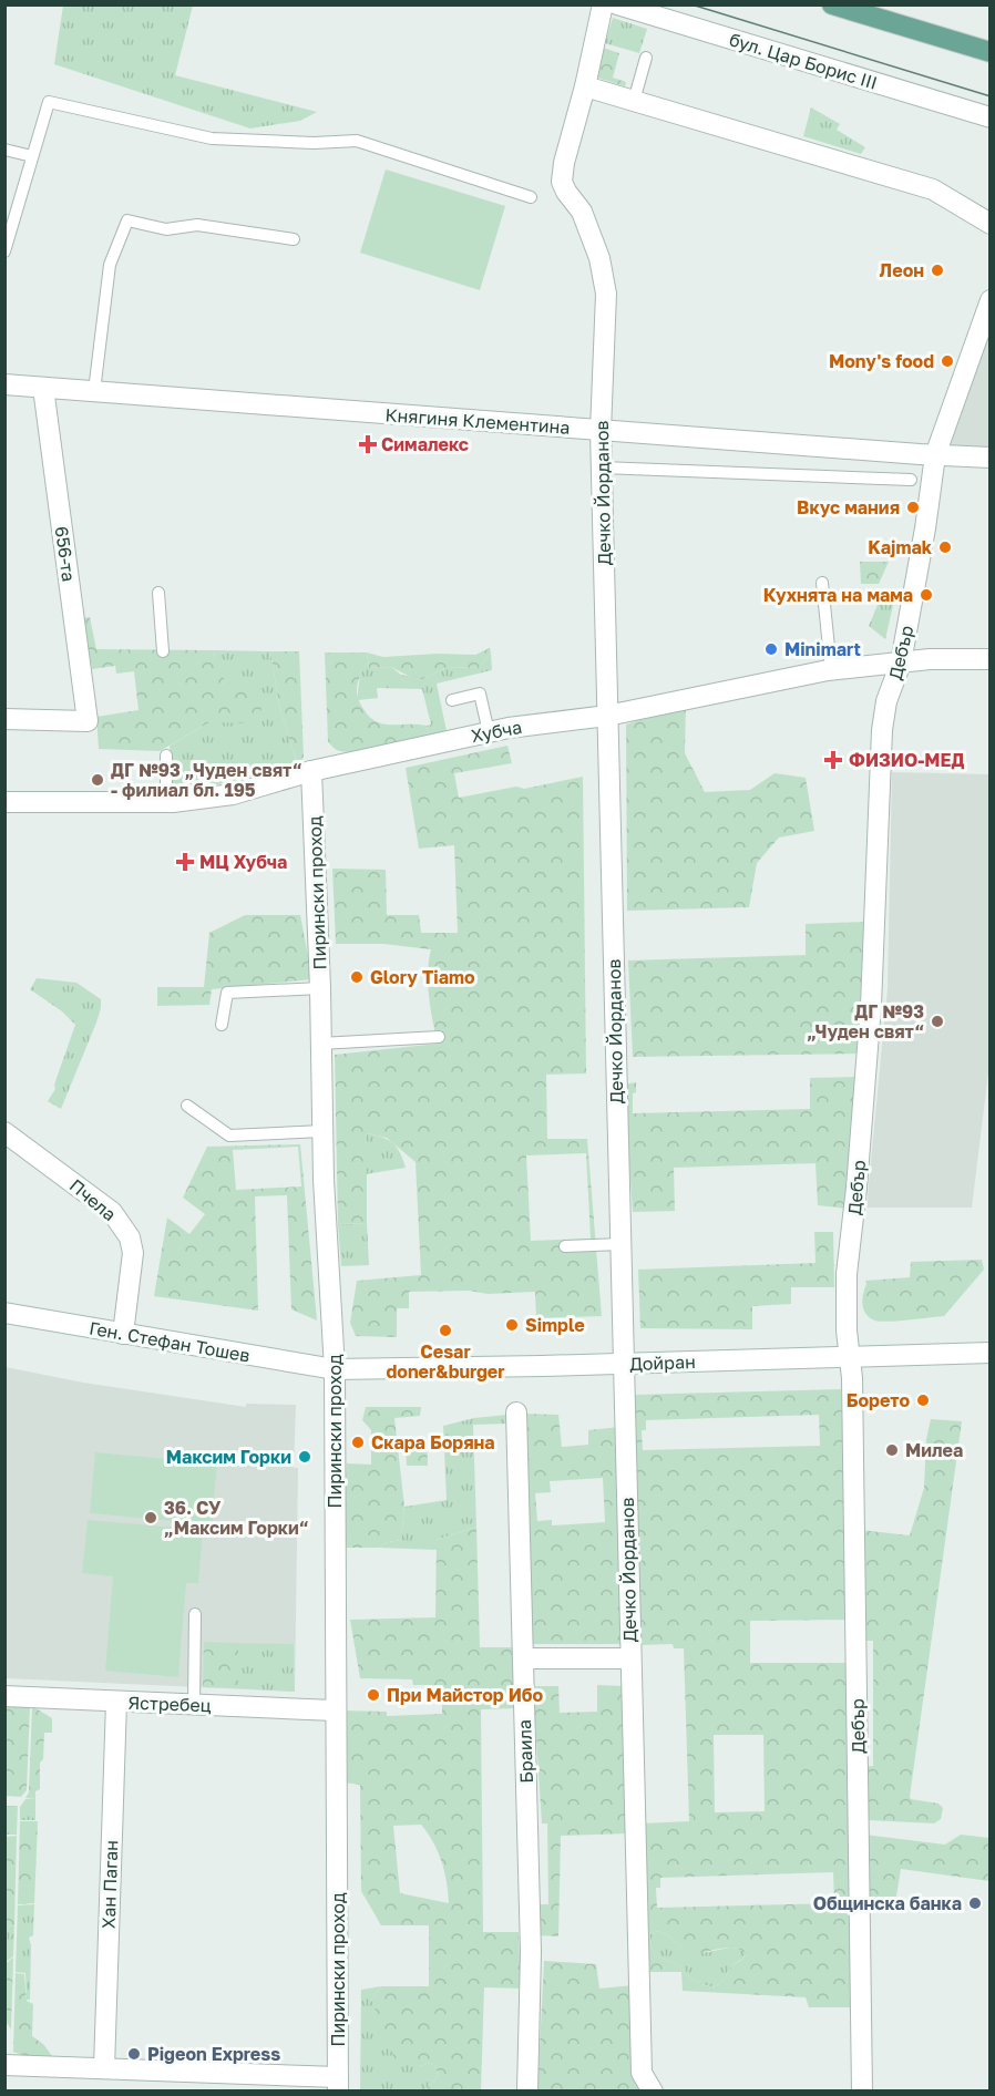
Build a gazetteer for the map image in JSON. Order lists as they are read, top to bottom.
{
  "streets": {
    "street": [
      "бул. Цар Борис III",
      "Княгиня Клементина",
      "Дечко Йорданов",
      "656-та",
      "Дебър",
      "Хубча",
      "Пирински проход",
      "Пчела",
      "Ген. Стефан Тошев",
      "Дойран",
      "Ястребец",
      "Браила",
      "Хан Паган"
    ]
  },
  "crossings": [
    ["Княгиня Клементина", "Дечко Йорданов"],
    ["Княгиня Клементина", "656-та"],
    ["Княгиня Клементина", "Дебър"],
    ["Дечко Йорданов", "Хубча"],
    ["Дечко Йорданов", "Дойран"],
    ["Дебър", "Хубча"],
    ["Дебър", "Дойран"],
    ["Хубча", "Пирински проход"],
    ["Пирински проход", "Ген. Стефан Тошев"],
    ["Пирински проход", "Дойран"],
    ["Пирински проход", "Ястребец"],
    ["Пчела", "Ген. Стефан Тошев"],
    ["Ген. Стефан Тошев", "Дойран"],
    ["Ястребец", "Хан Паган"]
  ],
  "places": {
    "other": [
      "Леон",
      "Mony's food",
      "Вкус мания",
      "Kajmak",
      "Кухнята на мама",
      "Minimart",
      "ДГ №93 „Чуден свят“ - филиал бл. 195",
      "Glory Tiamo",
      "ДГ №93 „Чуден свят“",
      "Simple",
      "Cesar doner&burger",
      "Борето",
      "Скара Боряна",
      "Милеа",
      "Максим Горки",
      "36. СУ „Максим Горки“",
      "При Майстор Ибо",
      "Общинска банка",
      "Pigeon Express"
    ],
    "health": ["Сималекс", "ФИЗИО-МЕД", "МЦ Хубча"]
  }
}
